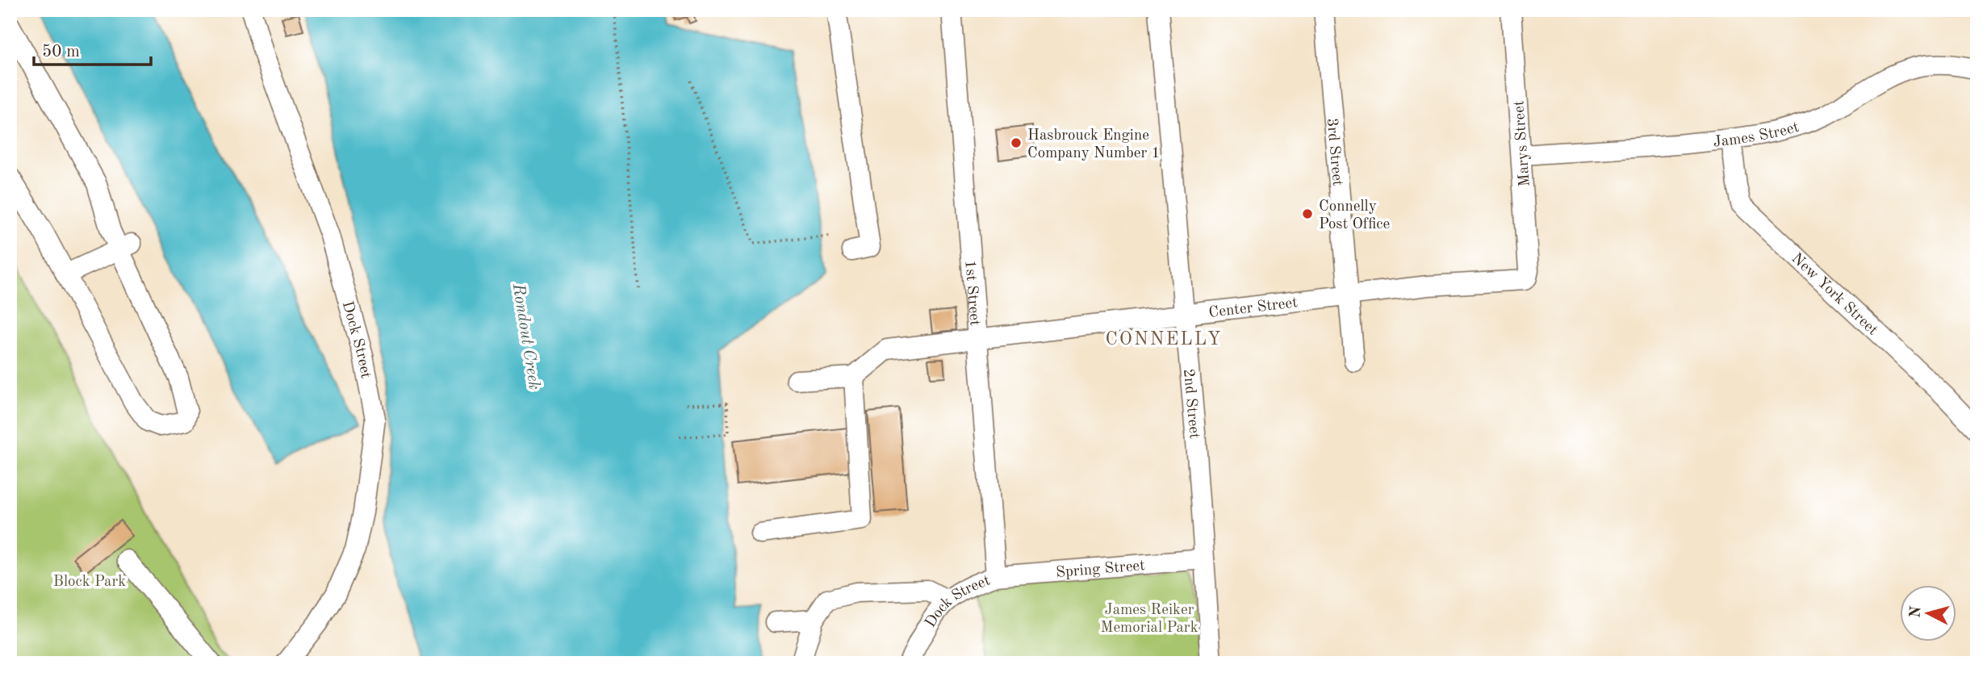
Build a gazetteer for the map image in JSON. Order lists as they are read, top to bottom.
{
  "streets": {
    "street": [
      "James Street",
      "Marys Street",
      "3rd Street",
      "1st Street",
      "New York Street",
      "Center Street",
      "Dock Street",
      "2nd Street",
      "Spring Street"
    ]
  },
  "crossings": [
    ["James Street", "Marys Street"],
    ["James Street", "New York Street"],
    ["Marys Street", "Center Street"],
    ["3rd Street", "Center Street"],
    ["1st Street", "Center Street"],
    ["1st Street", "Dock Street"],
    ["1st Street", "Spring Street"],
    ["Center Street", "2nd Street"],
    ["Dock Street", "Spring Street"],
    ["2nd Street", "Spring Street"]
  ],
  "districts": ["CONNELLY"],
  "water": ["Rondout Creek"],
  "parks": ["Block Park", "James Reiker Memorial Park"],
  "places": ["Hasbrouck Engine Company Number 1", "Connelly Post Office"],
  "scale_bar": "50 m",
  "north": "left"
}
